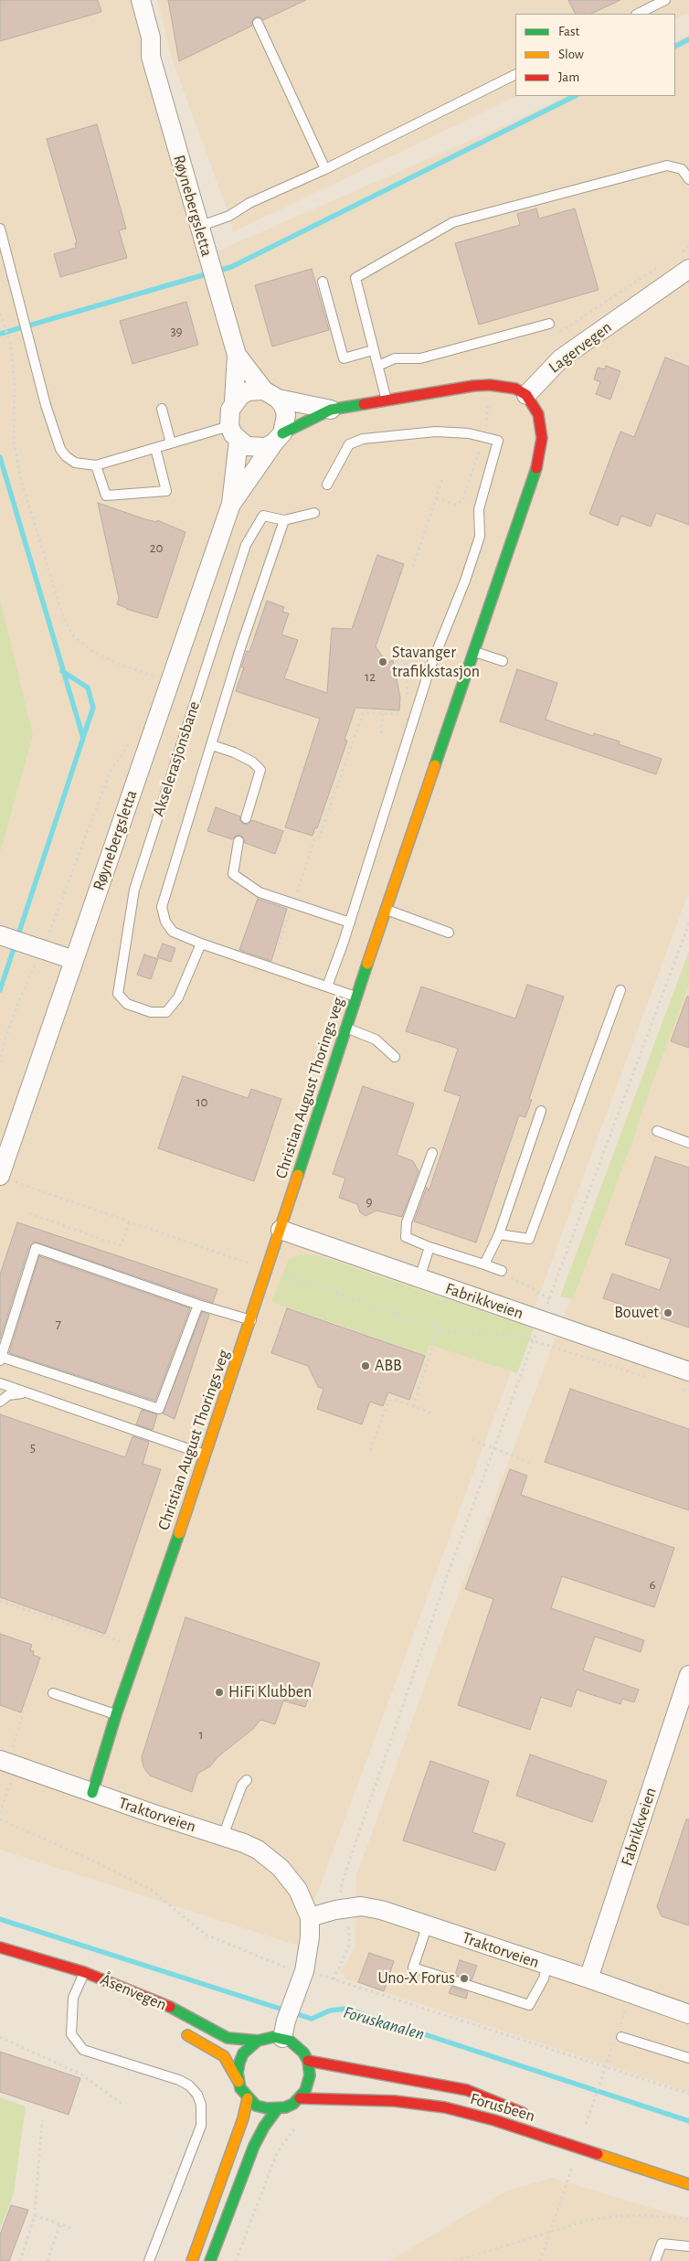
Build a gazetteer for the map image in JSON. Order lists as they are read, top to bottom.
{
  "streets": {
    "street": [
      "Røynebergsletta",
      "Lagervegen",
      "Christian August Thorings veg",
      "Fabrikkveien",
      "Traktorveien",
      "Åsenvegen",
      "Forusbeen"
    ],
    "lane": ["Akselerasjonsbane"]
  },
  "crossings": [
    ["Lagervegen", "Christian August Thorings veg"],
    ["Christian August Thorings veg", "Fabrikkveien"],
    ["Christian August Thorings veg", "Traktorveien"],
    ["Fabrikkveien", "Traktorveien"],
    ["Traktorveien", "Åsenvegen"],
    ["Traktorveien", "Forusbeen"],
    ["Åsenvegen", "Forusbeen"]
  ],
  "water": ["Foruskanalen"],
  "places": [
    "Stavanger trafikkstasjon",
    "Bouvet",
    "ABB",
    "HiFi Klubben",
    "Uno-X Forus"
  ],
  "house_numbers": [
    "39",
    "20",
    "12",
    "10",
    "9",
    "7",
    "5",
    "6",
    "1"
  ],
  "legend": ["Fast", "Slow", "Jam"]
}
